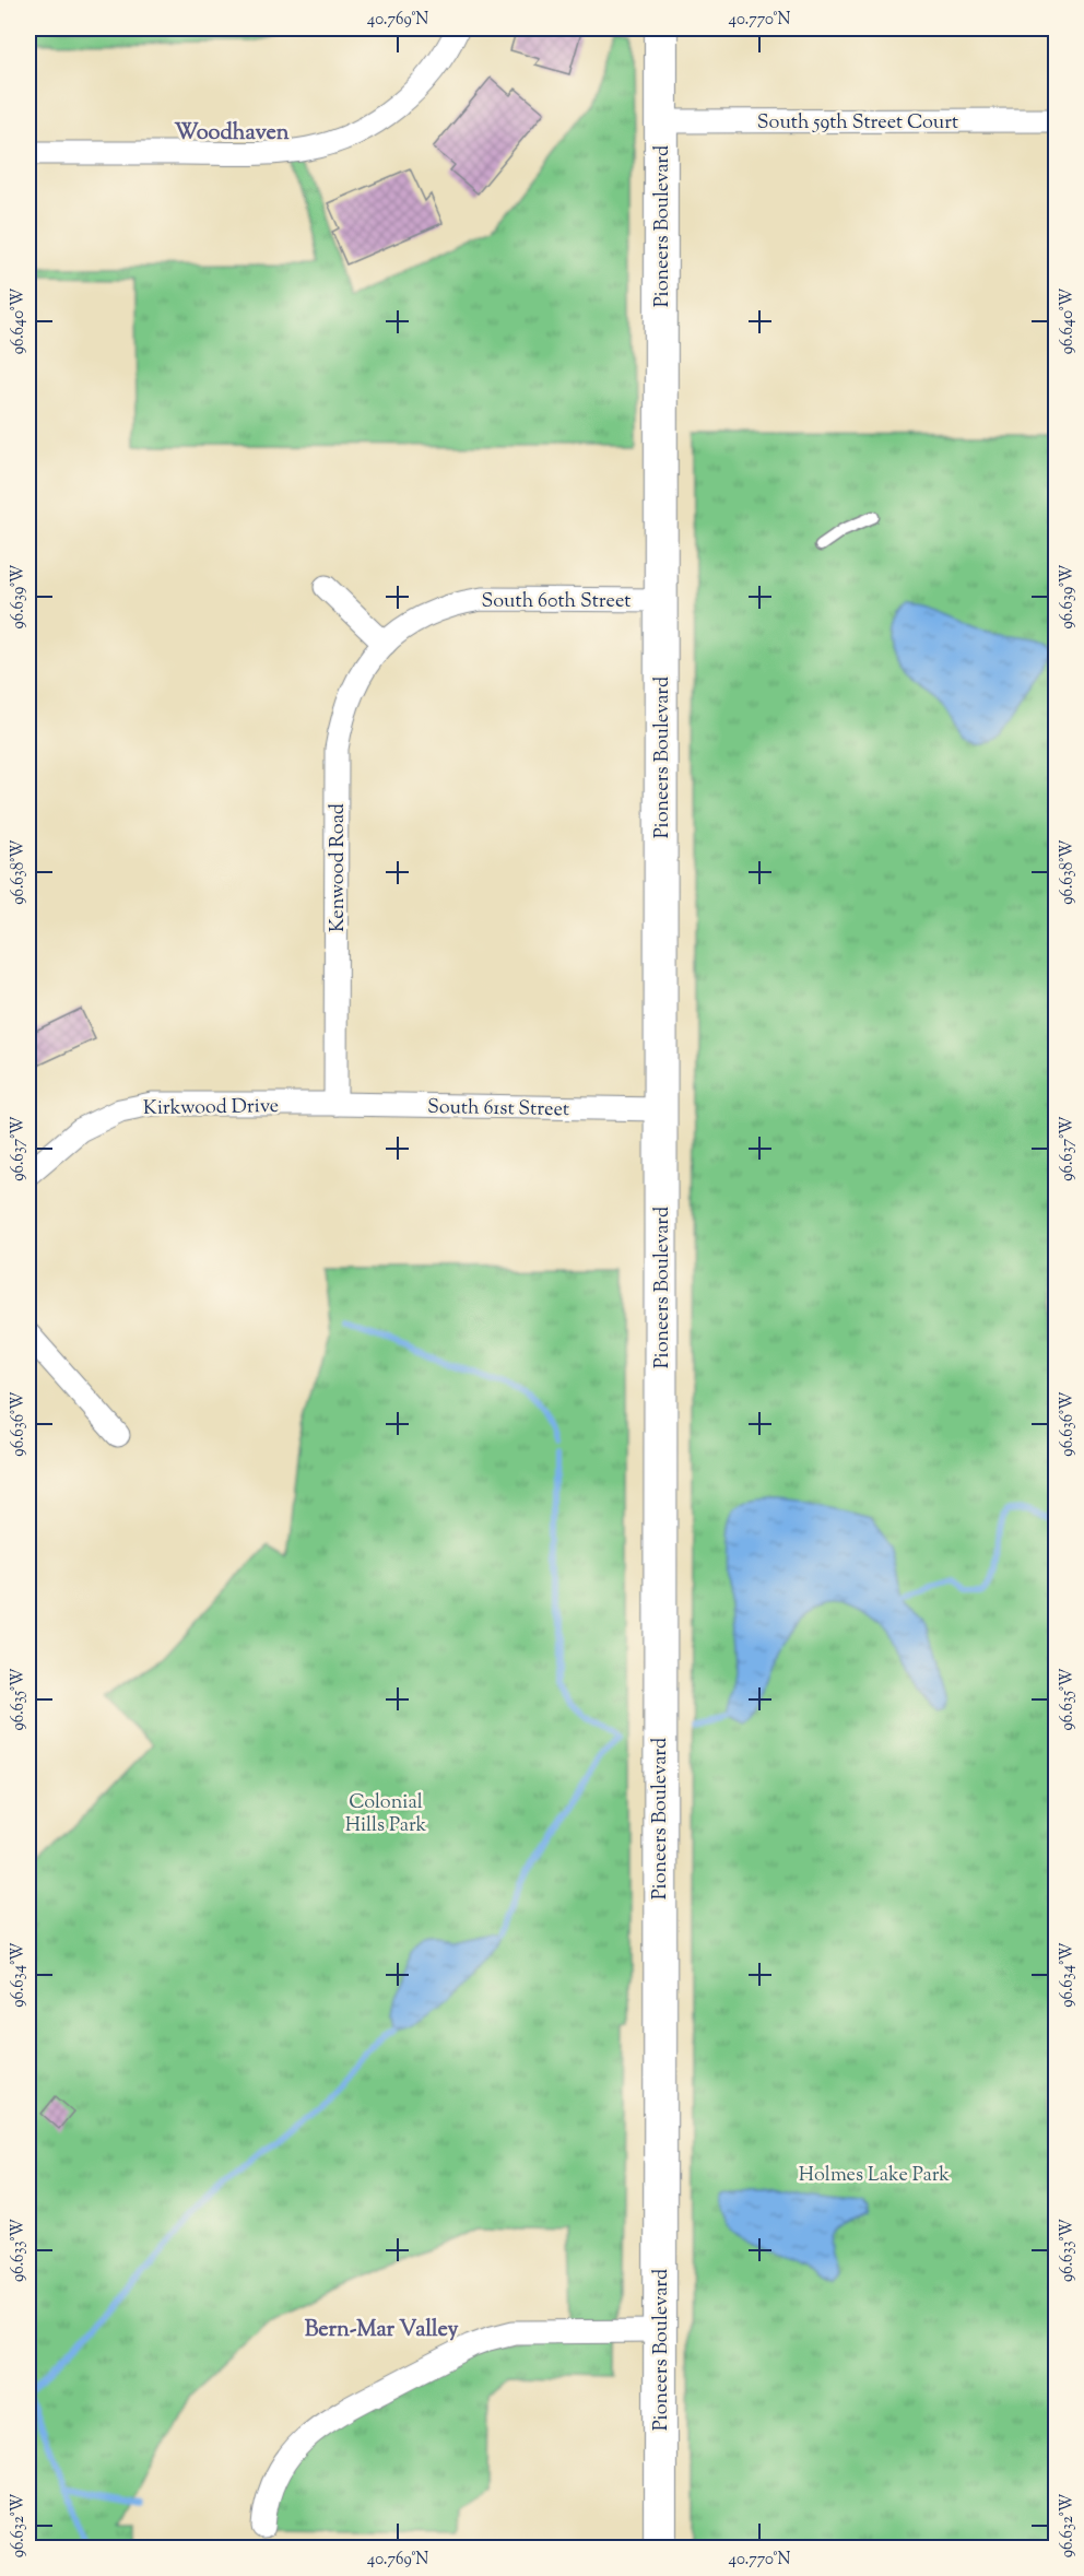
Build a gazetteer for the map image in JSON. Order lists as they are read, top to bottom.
{
  "streets": {
    "main road": ["Pioneers Boulevard"],
    "street": [
      "South 59th Street Court",
      "South 60th Street",
      "Kenwood Road",
      "Kirkwood Drive",
      "South 61st Street"
    ]
  },
  "crossings": [
    ["South 59th Street Court", "Pioneers Boulevard"],
    ["Pioneers Boulevard", "South 60th Street"],
    ["Pioneers Boulevard", "South 61st Street"],
    ["South 60th Street", "Kenwood Road"],
    ["Kenwood Road", "Kirkwood Drive"],
    ["Kenwood Road", "South 61st Street"],
    ["Kirkwood Drive", "South 61st Street"]
  ],
  "districts": ["Woodhaven", "Bern-Mar Valley"],
  "parks": ["Colonial Hills Park", "Holmes Lake Park"],
  "coordinates": [
    "40.769°N",
    "40.770°N",
    "96.640°W",
    "96.639°W",
    "96.638°W",
    "96.637°W",
    "96.636°W",
    "96.635°W",
    "96.634°W",
    "96.633°W",
    "96.632°W"
  ]
}
